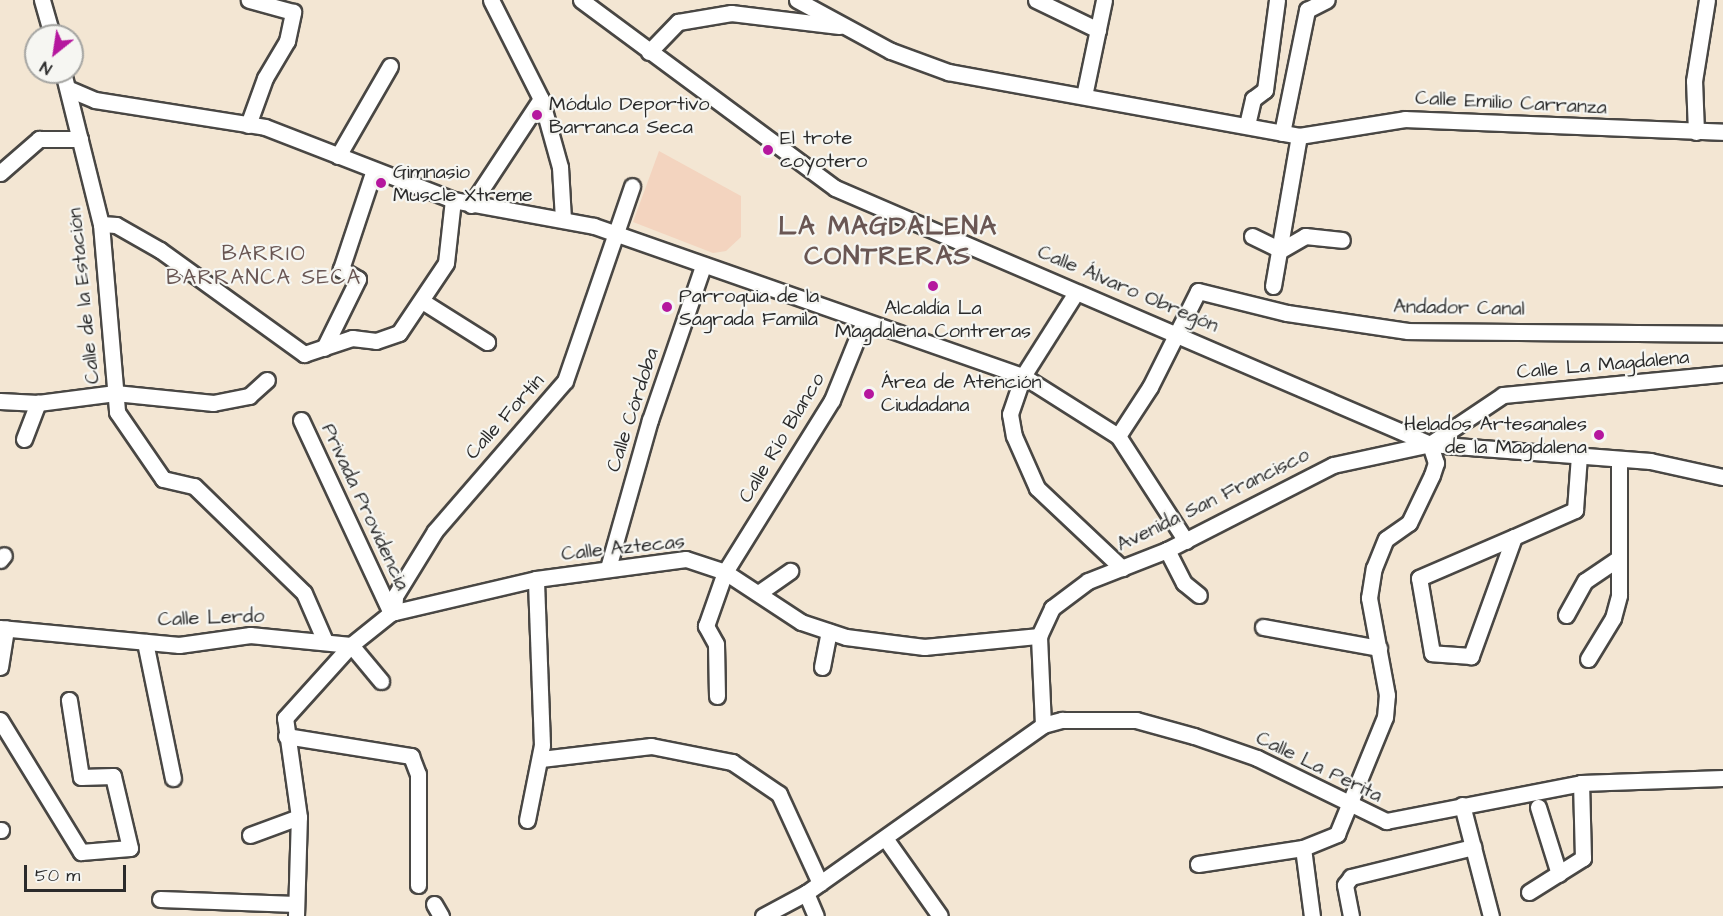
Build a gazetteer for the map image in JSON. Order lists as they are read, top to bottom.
{
  "streets": {
    "street": [
      "Calle Emilio Carranza",
      "Calle Álvaro Obregón",
      "Calle de la Estación",
      "Andador Canal",
      "Calle La Magdalena",
      "Calle Córdoba",
      "Calle Fortín",
      "Calle Río Blanco",
      "Avenida San Francisco",
      "Privada Providencia",
      "Calle Aztecas",
      "Calle Lerdo",
      "Calle La Perita"
    ]
  },
  "crossings": [
    ["Calle Álvaro Obregón", "Andador Canal"],
    ["Calle Álvaro Obregón", "Calle La Magdalena"],
    ["Calle Álvaro Obregón", "Avenida San Francisco"],
    ["Calle de la Estación", "Calle Lerdo"],
    ["Calle La Magdalena", "Avenida San Francisco"],
    ["Calle Córdoba", "Calle Aztecas"],
    ["Calle Fortín", "Privada Providencia"],
    ["Calle Fortín", "Calle Aztecas"],
    ["Calle Río Blanco", "Calle Aztecas"],
    ["Avenida San Francisco", "Calle Aztecas"],
    ["Privada Providencia", "Calle Aztecas"],
    ["Calle Aztecas", "Calle Lerdo"]
  ],
  "districts": ["LA MAGDALENA CONTRERAS", "BARRIO BARRANCA SECA"],
  "places": [
    "Módulo Deportivo Barranca Seca",
    "El trote coyotero",
    "Gimnasio Muscle Xtreme",
    "Alcaldía La Magdalena Contreras",
    "Parroquia de la Sagrada Famila",
    "Área de Atención Ciudadana",
    "Helados Artesanales de la Magdalena"
  ],
  "scale_bar": "50 m",
  "north": "bottom left"
}
